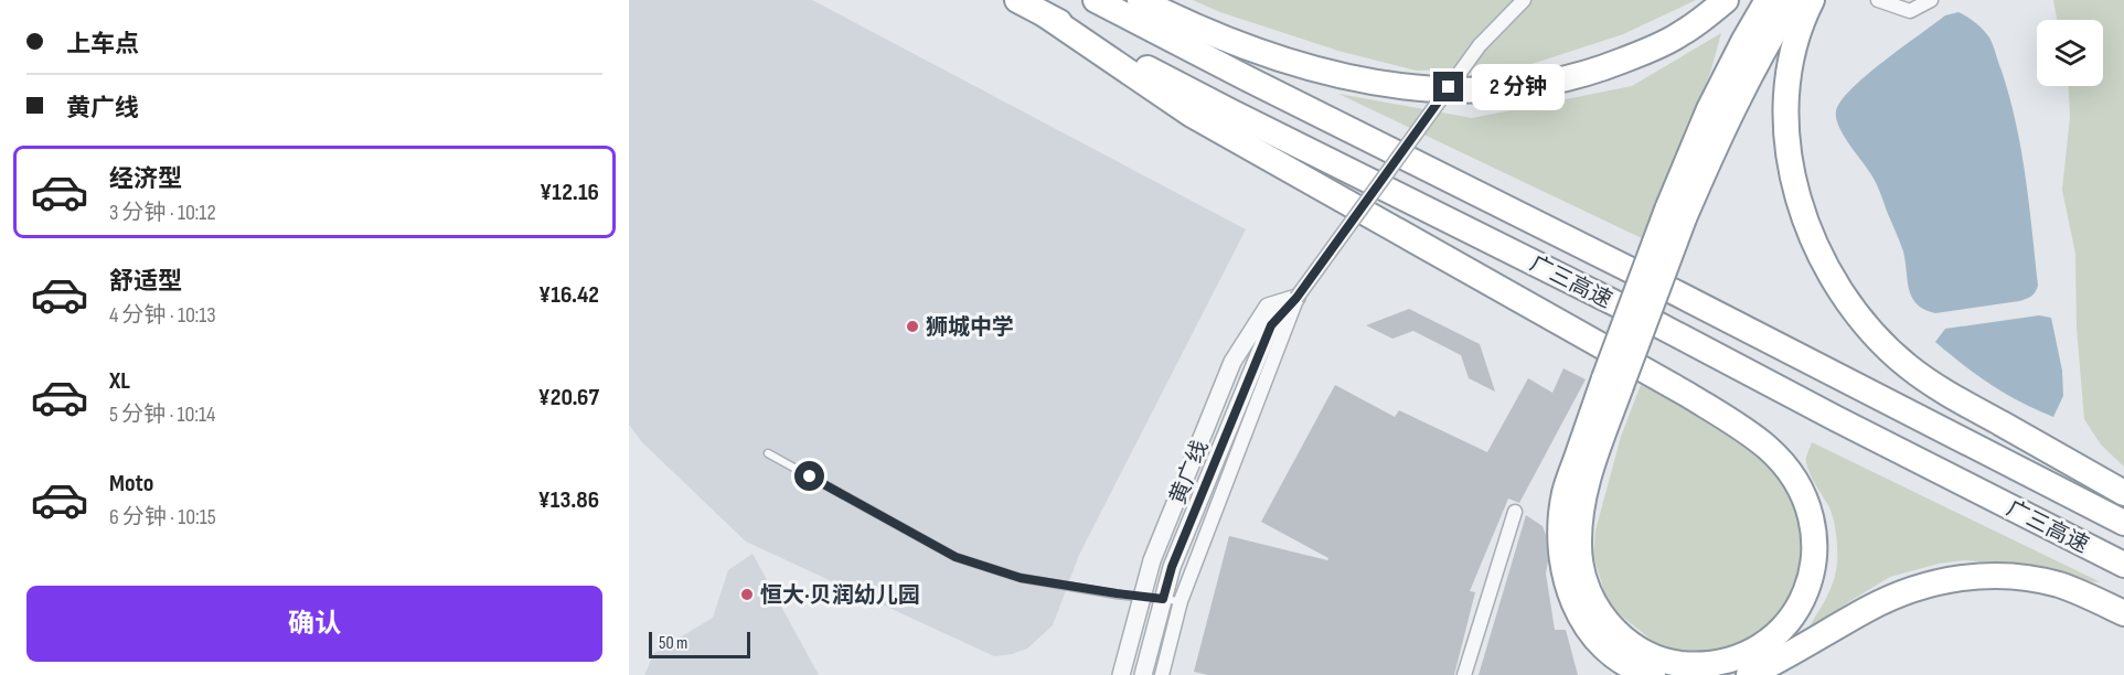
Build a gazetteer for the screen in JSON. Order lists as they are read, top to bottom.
{
  "streets": {
    "highway": ["广三高速"],
    "street": ["黄广线"]
  },
  "places": ["狮城中学", "恒大·贝润幼儿园"],
  "scale_bar": "50 m",
  "page": {
    "banner": ["上车点", "黄广线"],
    "bubble": "2 分钟",
    "list": [
      {
        "name": "经济型",
        "note": "3 分钟 · 10:12",
        "value": "¥12.16"
      },
      {
        "name": "舒适型",
        "note": "4 分钟 · 10:13",
        "value": "¥16.42"
      },
      {
        "name": "XL",
        "note": "5 分钟 · 10:14",
        "value": "¥20.67"
      },
      {
        "name": "Moto",
        "note": "6 分钟 · 10:15",
        "value": "¥13.86"
      }
    ],
    "buttons": "确认",
    "scale": "50 m"
  }
}
